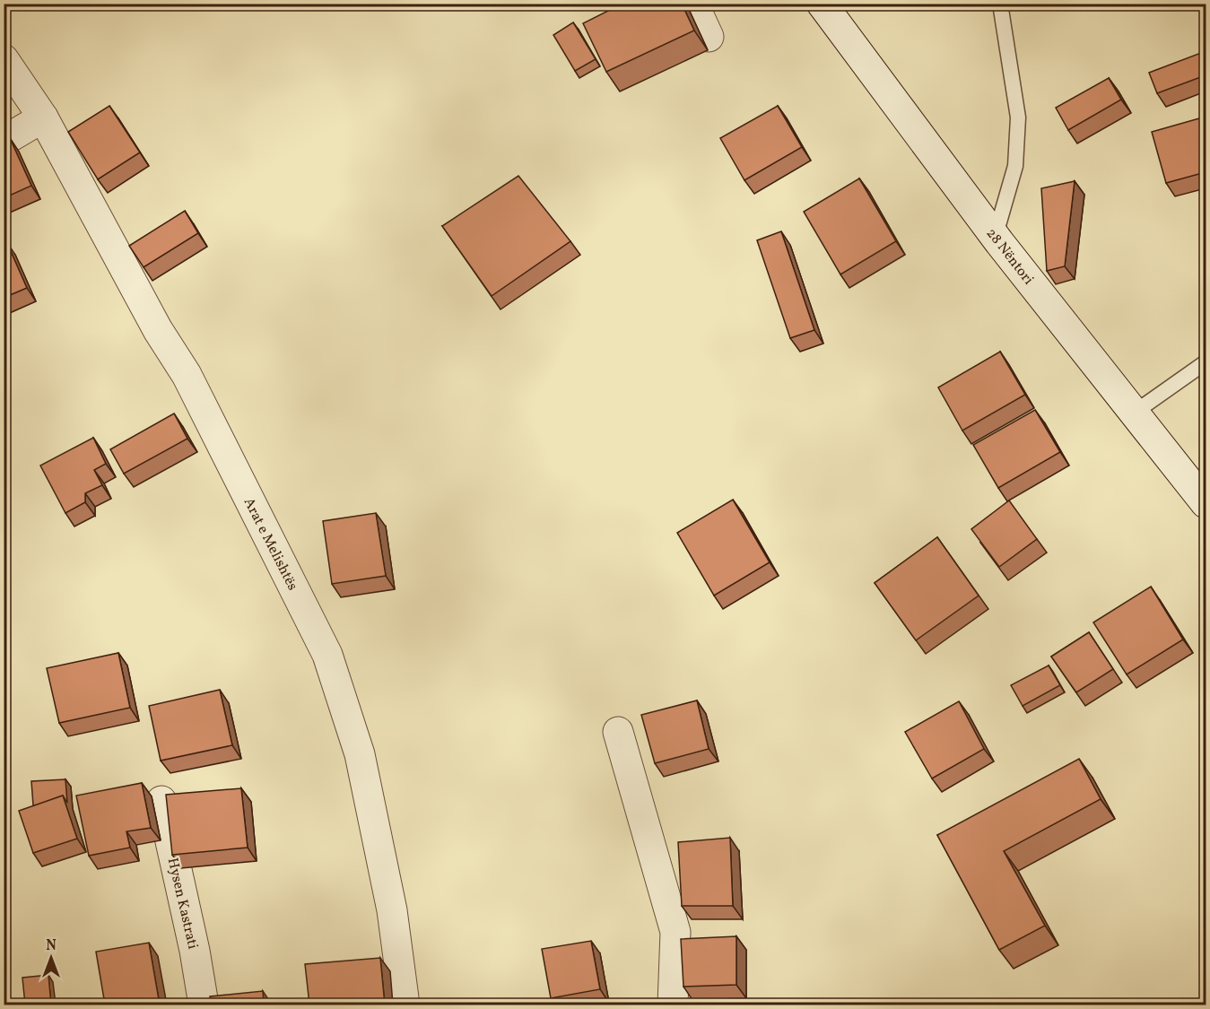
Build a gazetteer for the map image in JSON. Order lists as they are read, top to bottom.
{
  "streets": {
    "street": ["28 Nëntori", "Arat e Melishtës", "Hysen Kastrati"]
  },
  "north": "top"
}
